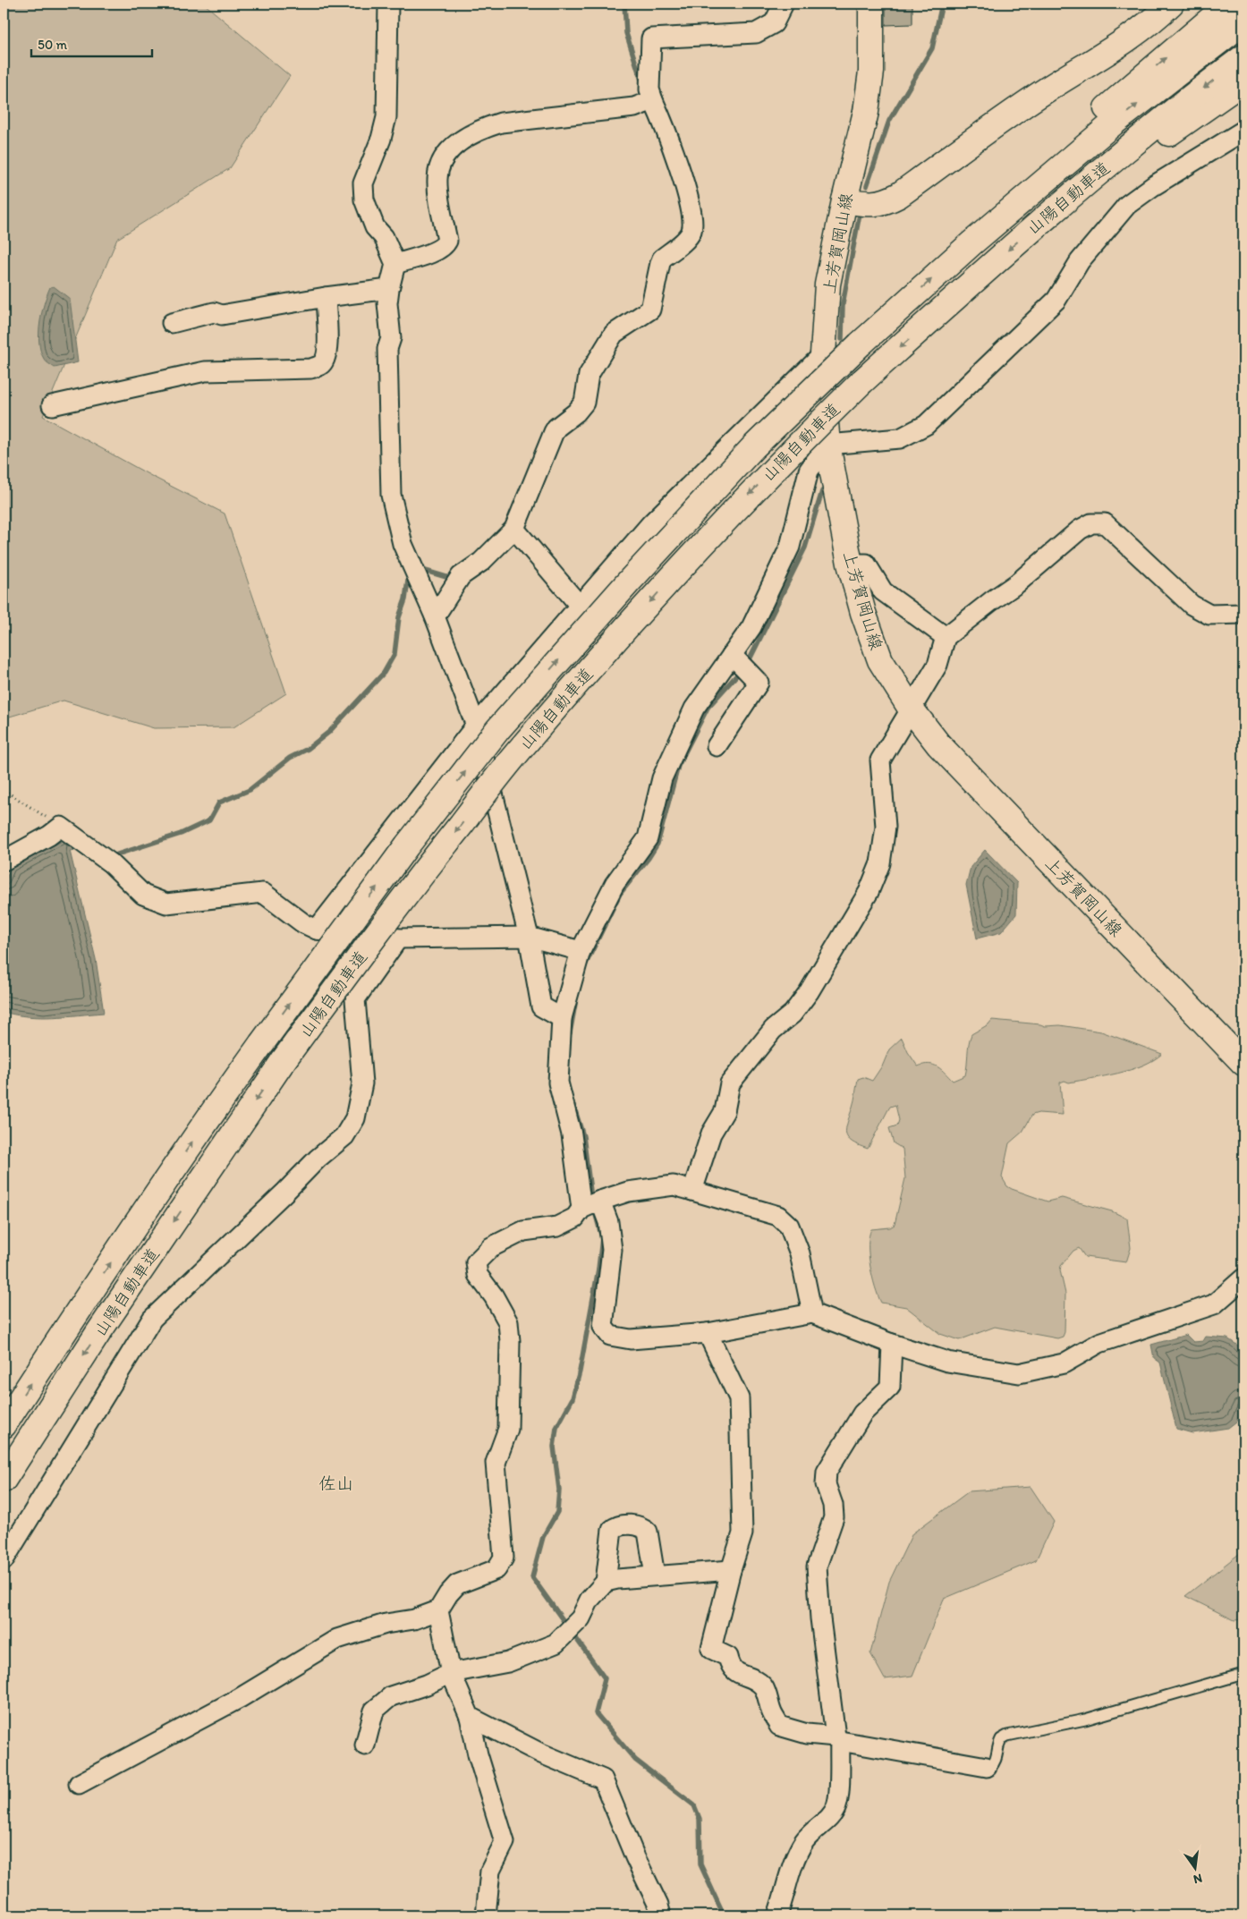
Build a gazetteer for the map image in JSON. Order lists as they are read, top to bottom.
{
  "streets": {
    "main road": ["山陽自動車道", "上芳賀岡山線"]
  },
  "districts": ["佐山"],
  "scale_bar": "50 m",
  "north": "bottom"
}
